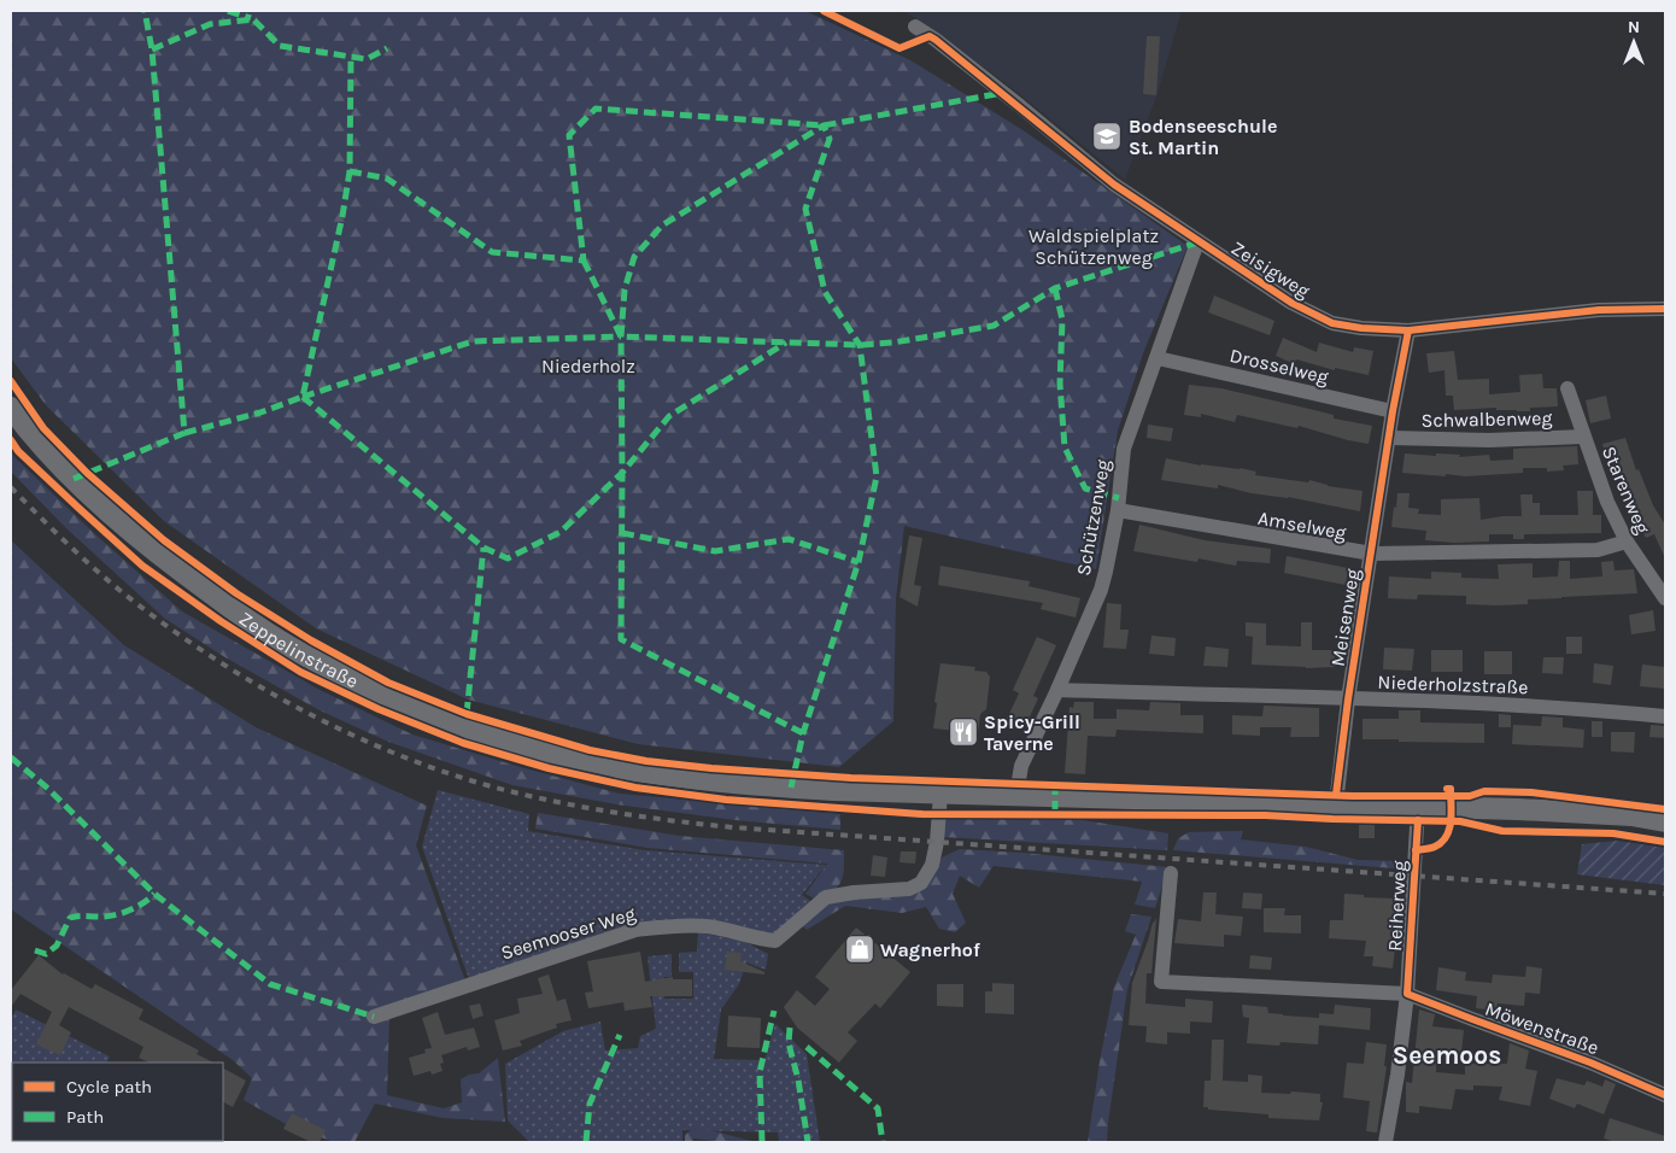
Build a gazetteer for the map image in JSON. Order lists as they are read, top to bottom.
{
  "streets": {
    "main road": ["Zeppelinstraße"],
    "street": [
      "Zeisigweg",
      "Drosselweg",
      "Schwalbenweg",
      "Starenweg",
      "Schützenweg",
      "Amselweg",
      "Meisenweg",
      "Niederholzstraße",
      "Reiherweg",
      "Seemooser Weg",
      "Möwenstraße"
    ]
  },
  "crossings": [
    ["Zeisigweg", "Schützenweg"],
    ["Zeisigweg", "Meisenweg"],
    ["Drosselweg", "Schützenweg"],
    ["Drosselweg", "Meisenweg"],
    ["Schwalbenweg", "Starenweg"],
    ["Schwalbenweg", "Meisenweg"],
    ["Starenweg", "Amselweg"],
    ["Schützenweg", "Amselweg"],
    ["Schützenweg", "Zeppelinstraße"],
    ["Schützenweg", "Niederholzstraße"],
    ["Amselweg", "Meisenweg"],
    ["Meisenweg", "Zeppelinstraße"],
    ["Meisenweg", "Niederholzstraße"],
    ["Zeppelinstraße", "Reiherweg"],
    ["Zeppelinstraße", "Seemooser Weg"],
    ["Reiherweg", "Möwenstraße"]
  ],
  "districts": ["Seemoos"],
  "parks": ["Waldspielplatz Schützenweg", "Niederholz"],
  "places": {
    "school or university": ["Bodenseeschule St. Martin"],
    "restaurant": ["Spicy-Grill Taverne"],
    "shop": ["Wagnerhof"]
  },
  "legend": ["Cycle path", "Path"],
  "north": "top"
}
